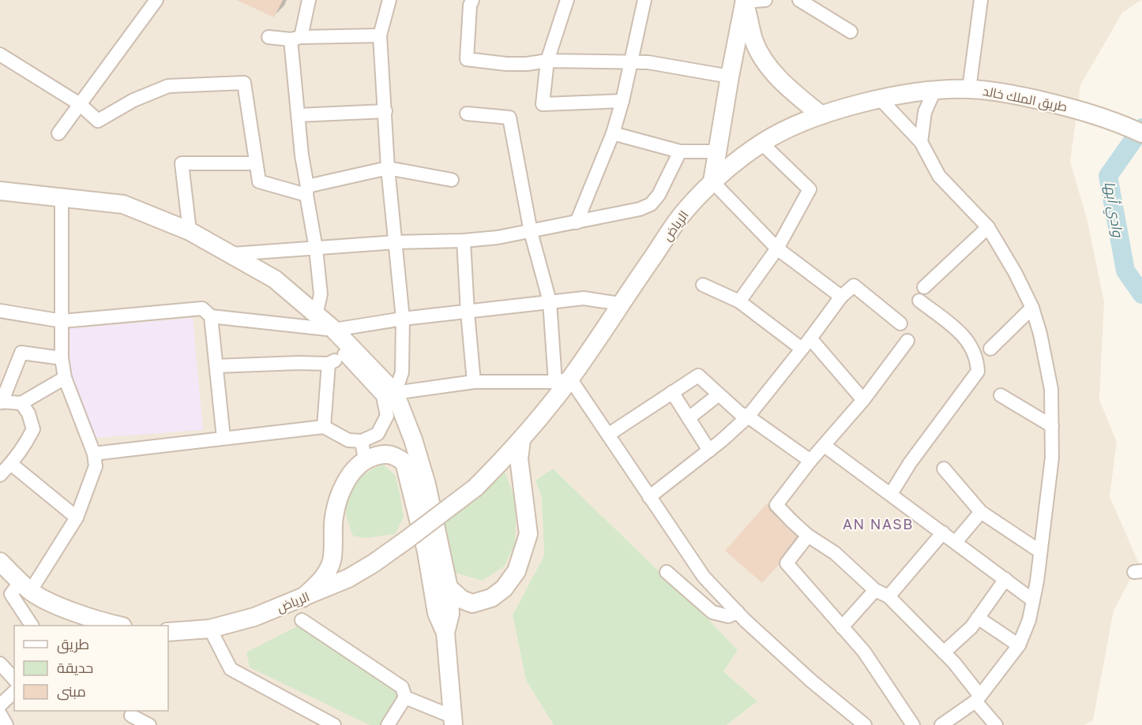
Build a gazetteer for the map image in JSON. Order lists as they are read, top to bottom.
{
  "streets": {
    "street": ["طريق الملك خالد", "الرياض"]
  },
  "crossings": [
    ["طريق الملك خالد", "الرياض"]
  ],
  "districts": ["AN NASB"],
  "water": ["وادي أبها"],
  "legend": ["طريق", "حديقة", "مبنى"]
}
